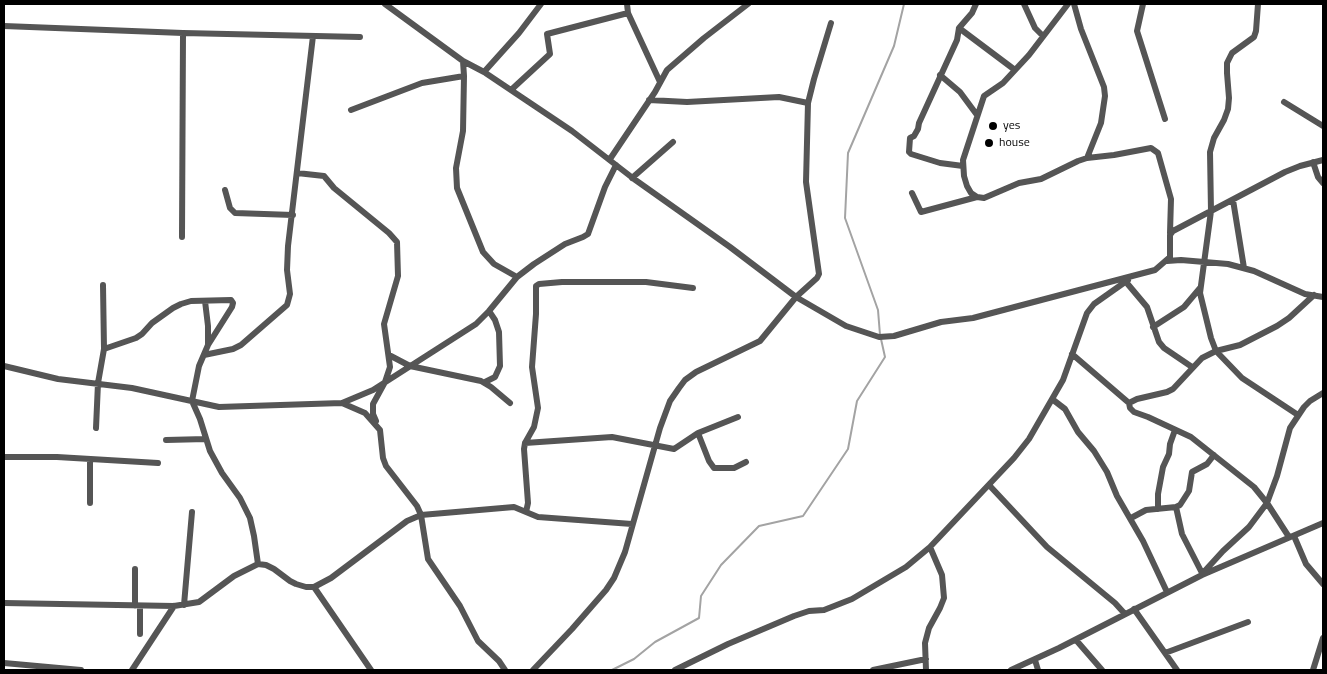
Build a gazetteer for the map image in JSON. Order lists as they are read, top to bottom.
{
  "places": ["yes", "house"]
}
